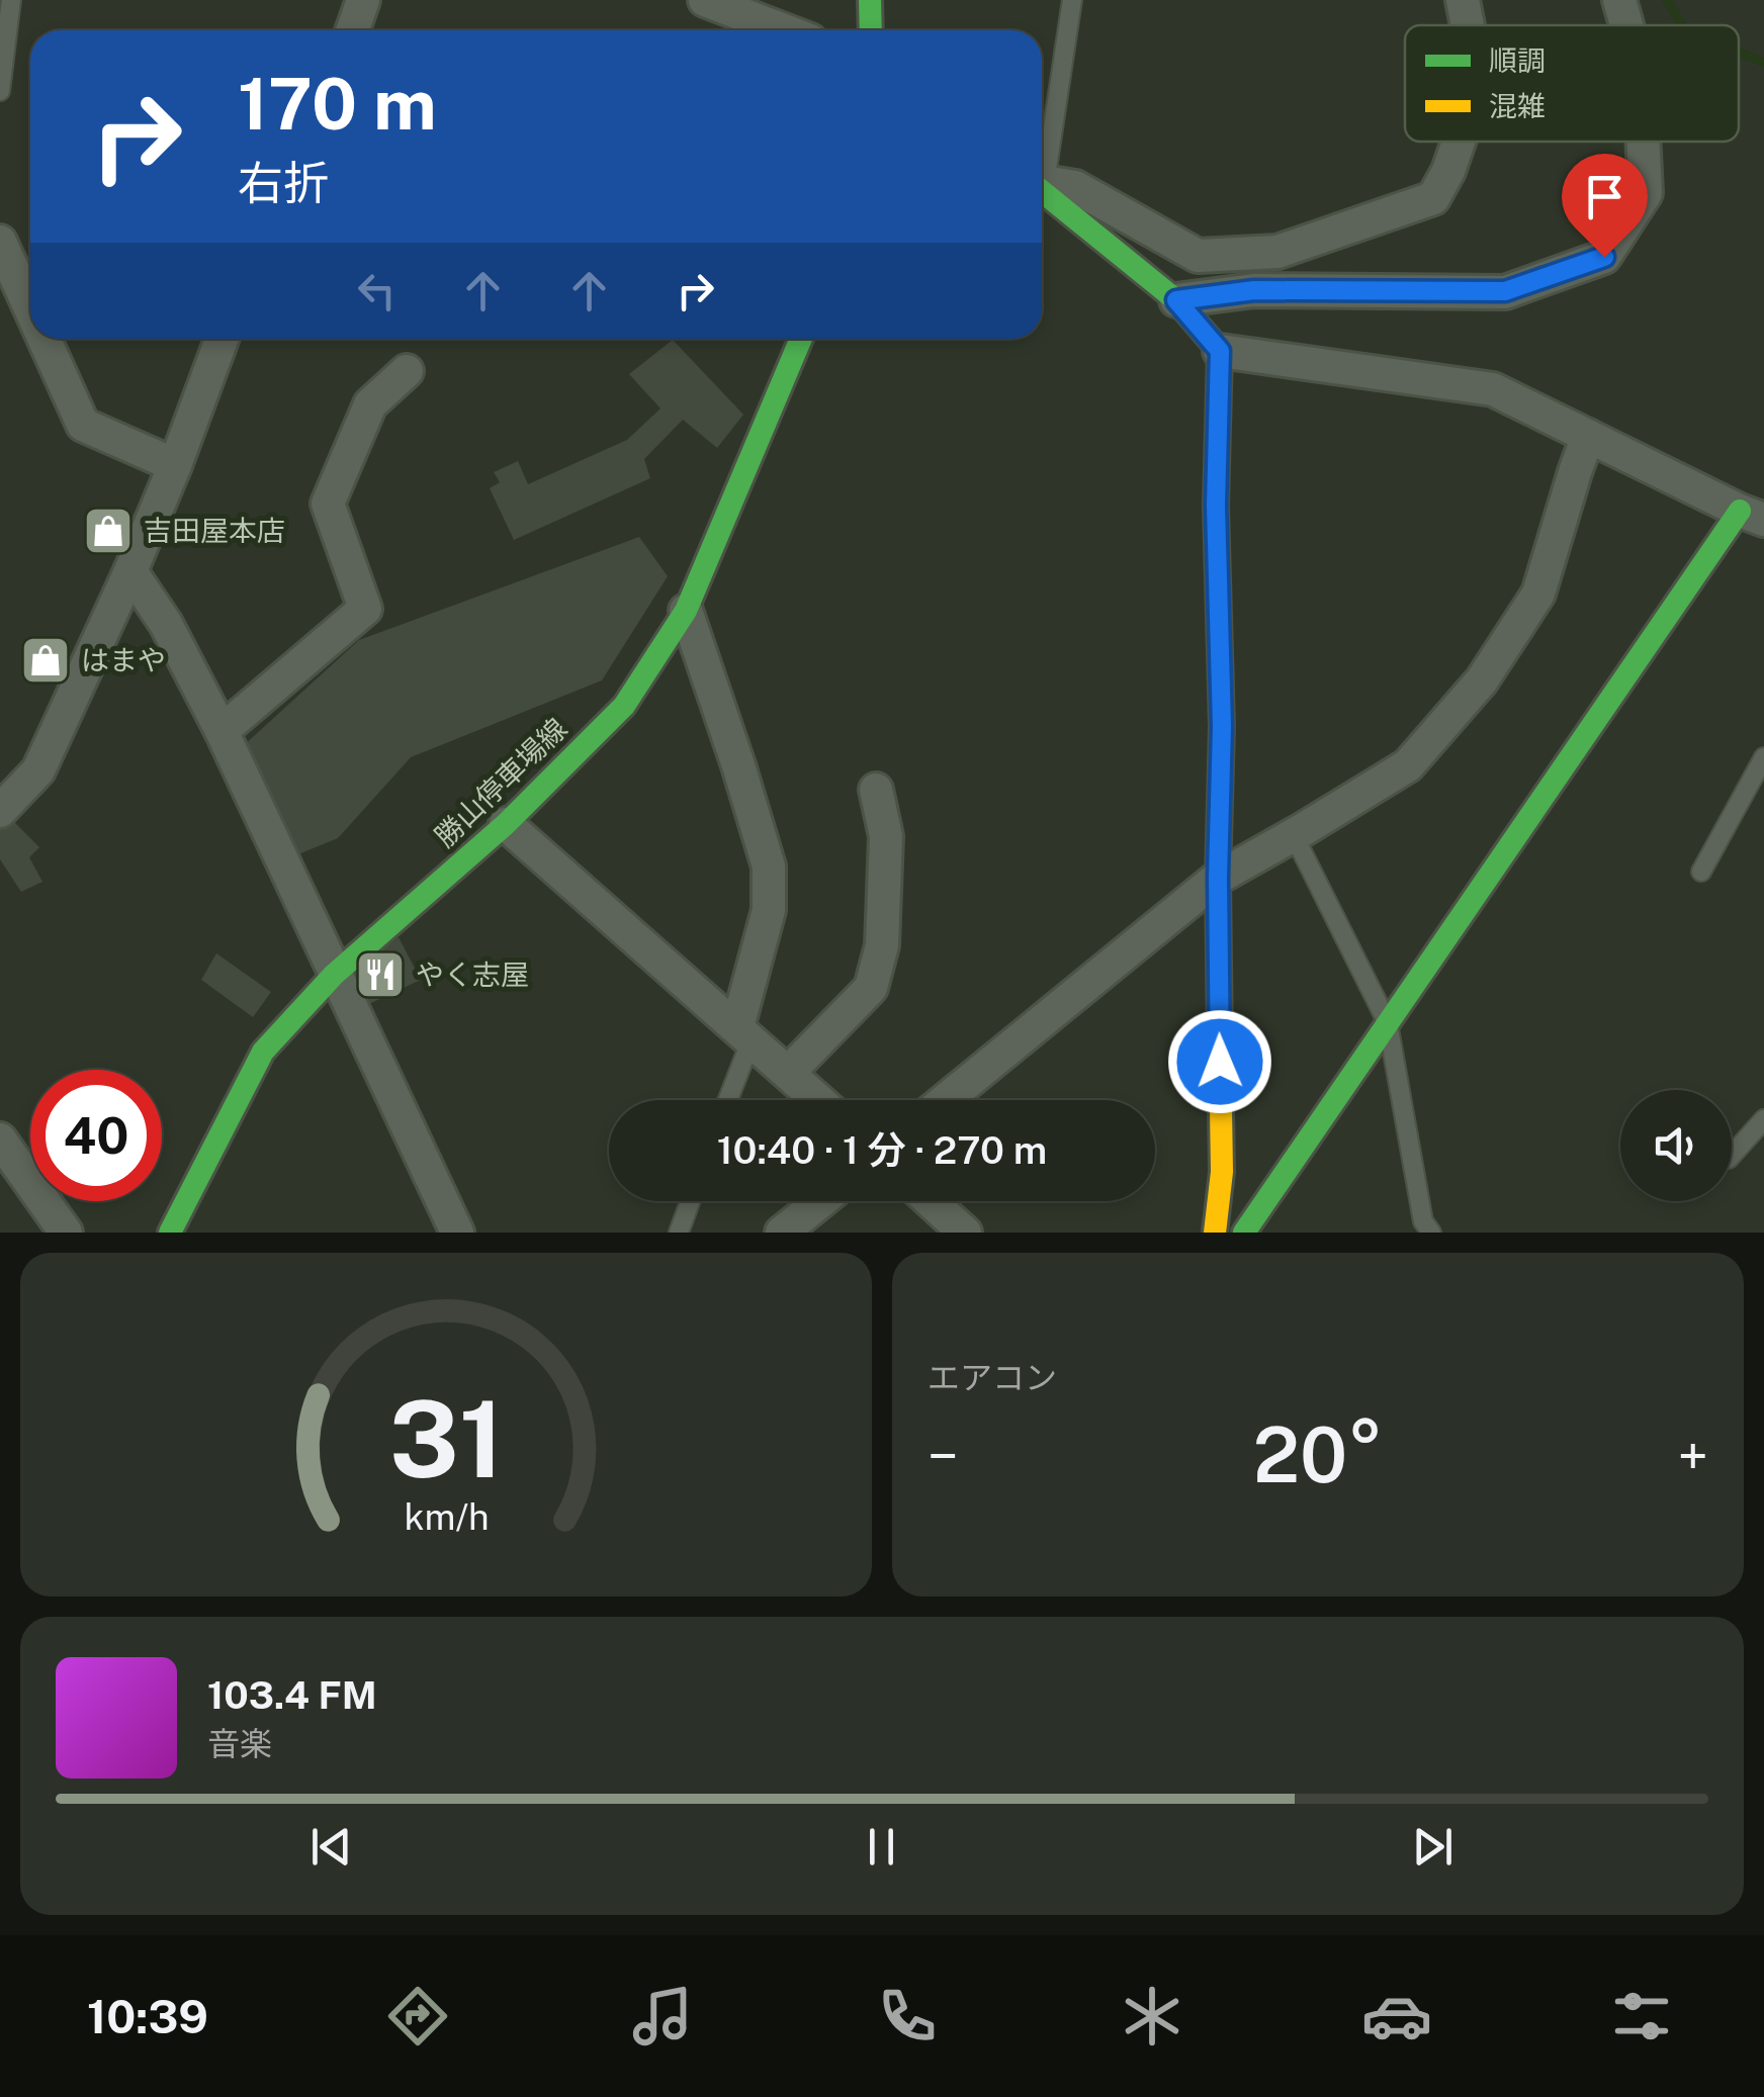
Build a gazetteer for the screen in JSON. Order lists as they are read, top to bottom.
{
  "streets": {
    "street": ["勝山停車場線"]
  },
  "places": {
    "shop": ["吉田屋本店", "はまや"],
    "restaurant": ["やく志屋"]
  },
  "legend": ["順調", "混雑"],
  "page": {
    "turn": ["170 m", "右折"],
    "limit": "40",
    "trip": "10:40 · 1 分 · 270 m",
    "tile": "エアコン",
    "heat": ["−", "20°", "+"],
    "song": ["103.4 FM", "音楽"],
    "tabs": "10:39",
    "gauge": ["31", "km/h"]
  }
}
